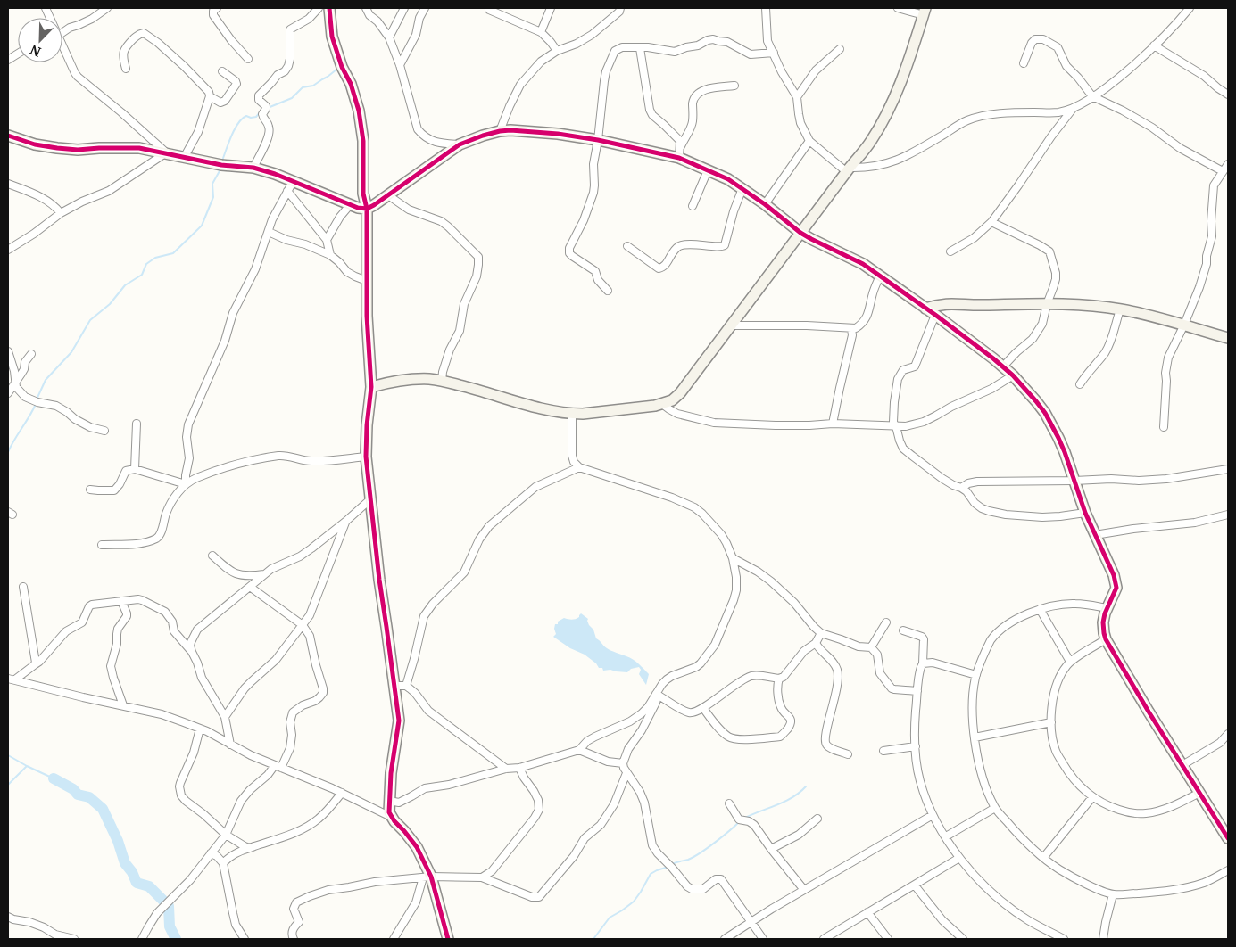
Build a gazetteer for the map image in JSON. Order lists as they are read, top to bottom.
{
  "north": "bottom left"
}
